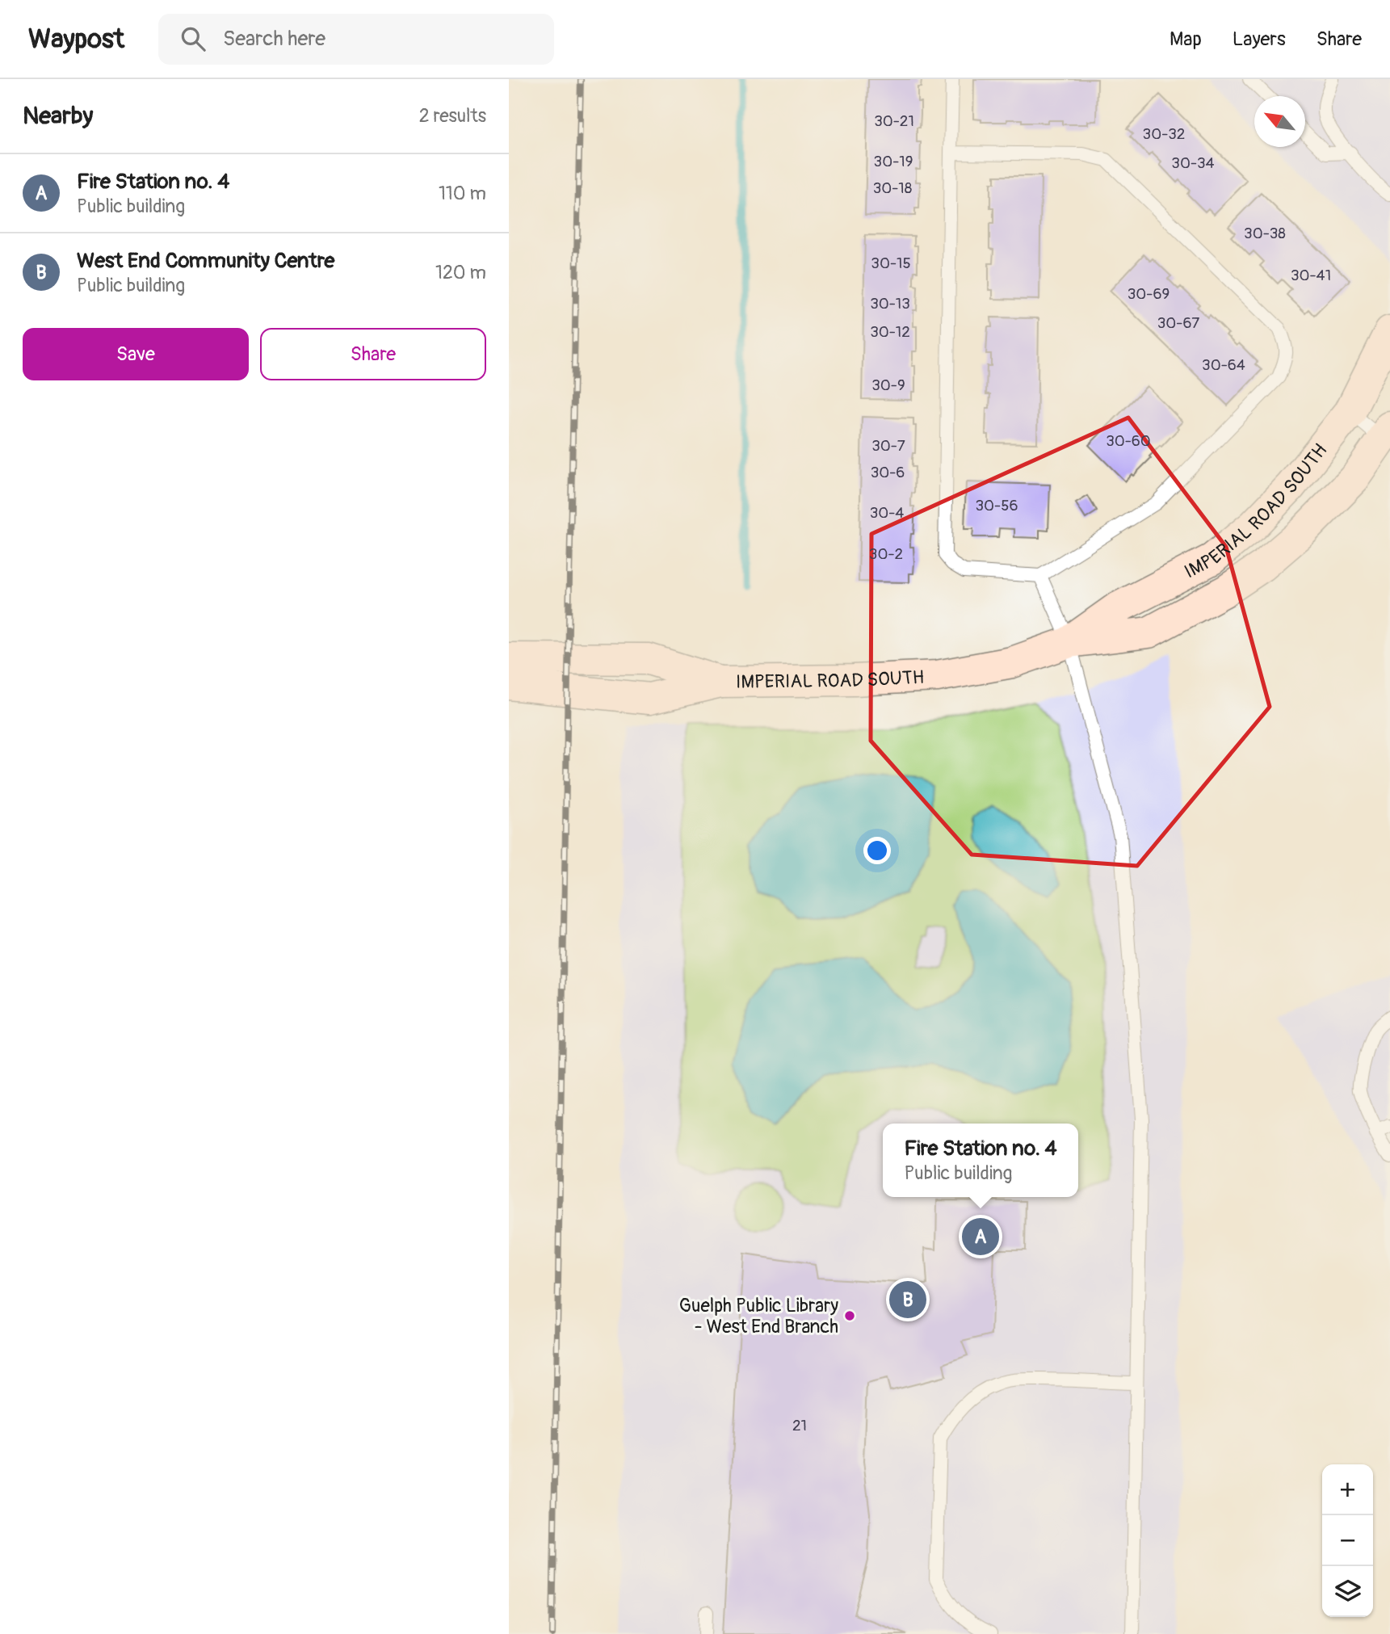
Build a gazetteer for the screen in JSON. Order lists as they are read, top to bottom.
{
  "streets": {
    "street": ["IMPERIAL ROAD SOUTH"]
  },
  "places": ["Guelph Public Library - West End Branch"],
  "house_numbers": [
    "30-21",
    "30-32",
    "30-19",
    "30-34",
    "30-18",
    "30-38",
    "30-15",
    "30-41",
    "30-69",
    "30-13",
    "30-67",
    "30-12",
    "30-64",
    "30-9",
    "30-60",
    "30-7",
    "30-6",
    "30-56",
    "30-4",
    "30-2",
    "21"
  ],
  "north": "top left",
  "page": {
    "header": "Waypost",
    "search": "Search here",
    "nav": ["Map", "Layers", "Share"],
    "heading": ["Nearby", "2 results"],
    "list": [
      {
        "mark": "A",
        "name": "Fire Station no. 4",
        "note": "Public building",
        "value": "110 m"
      },
      {
        "mark": "B",
        "name": "West End Community Centre",
        "note": "Public building",
        "value": "120 m"
      }
    ],
    "buttons": ["Save", "Share"],
    "popup": ["Fire Station no. 4", "Public building"],
    "pins": ["A", "B"],
    "map_buttons": ["+", "−"]
  }
}
